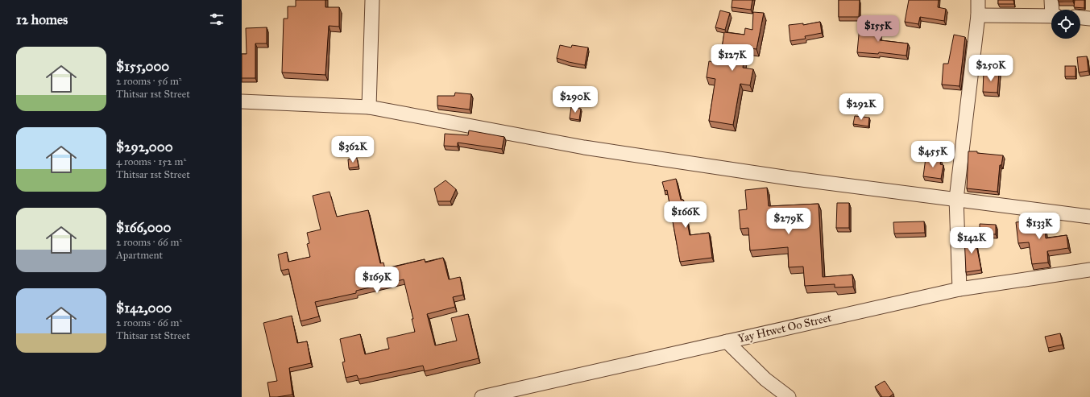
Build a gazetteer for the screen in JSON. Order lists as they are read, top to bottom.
{
  "streets": {
    "street": ["Yay Htwet Oo Street"]
  },
  "page": {
    "heading": "12 homes",
    "price": [
      "$155K",
      "$127K",
      "$250K",
      "$290K",
      "$292K",
      "$362K",
      "$455K",
      "$166K",
      "$279K",
      "$133K",
      "$142K",
      "$169K"
    ],
    "list": [
      {
        "name": "$155,000",
        "note": "2 rooms · 56 m² · Thitsar 1st Street"
      },
      {
        "name": "$292,000",
        "note": "4 rooms · 152 m² · Thitsar 1st Street"
      },
      {
        "name": "$166,000",
        "note": "2 rooms · 66 m² · Apartment"
      },
      {
        "name": "$142,000",
        "note": "2 rooms · 66 m² · Thitsar 1st Street"
      }
    ]
  }
}
